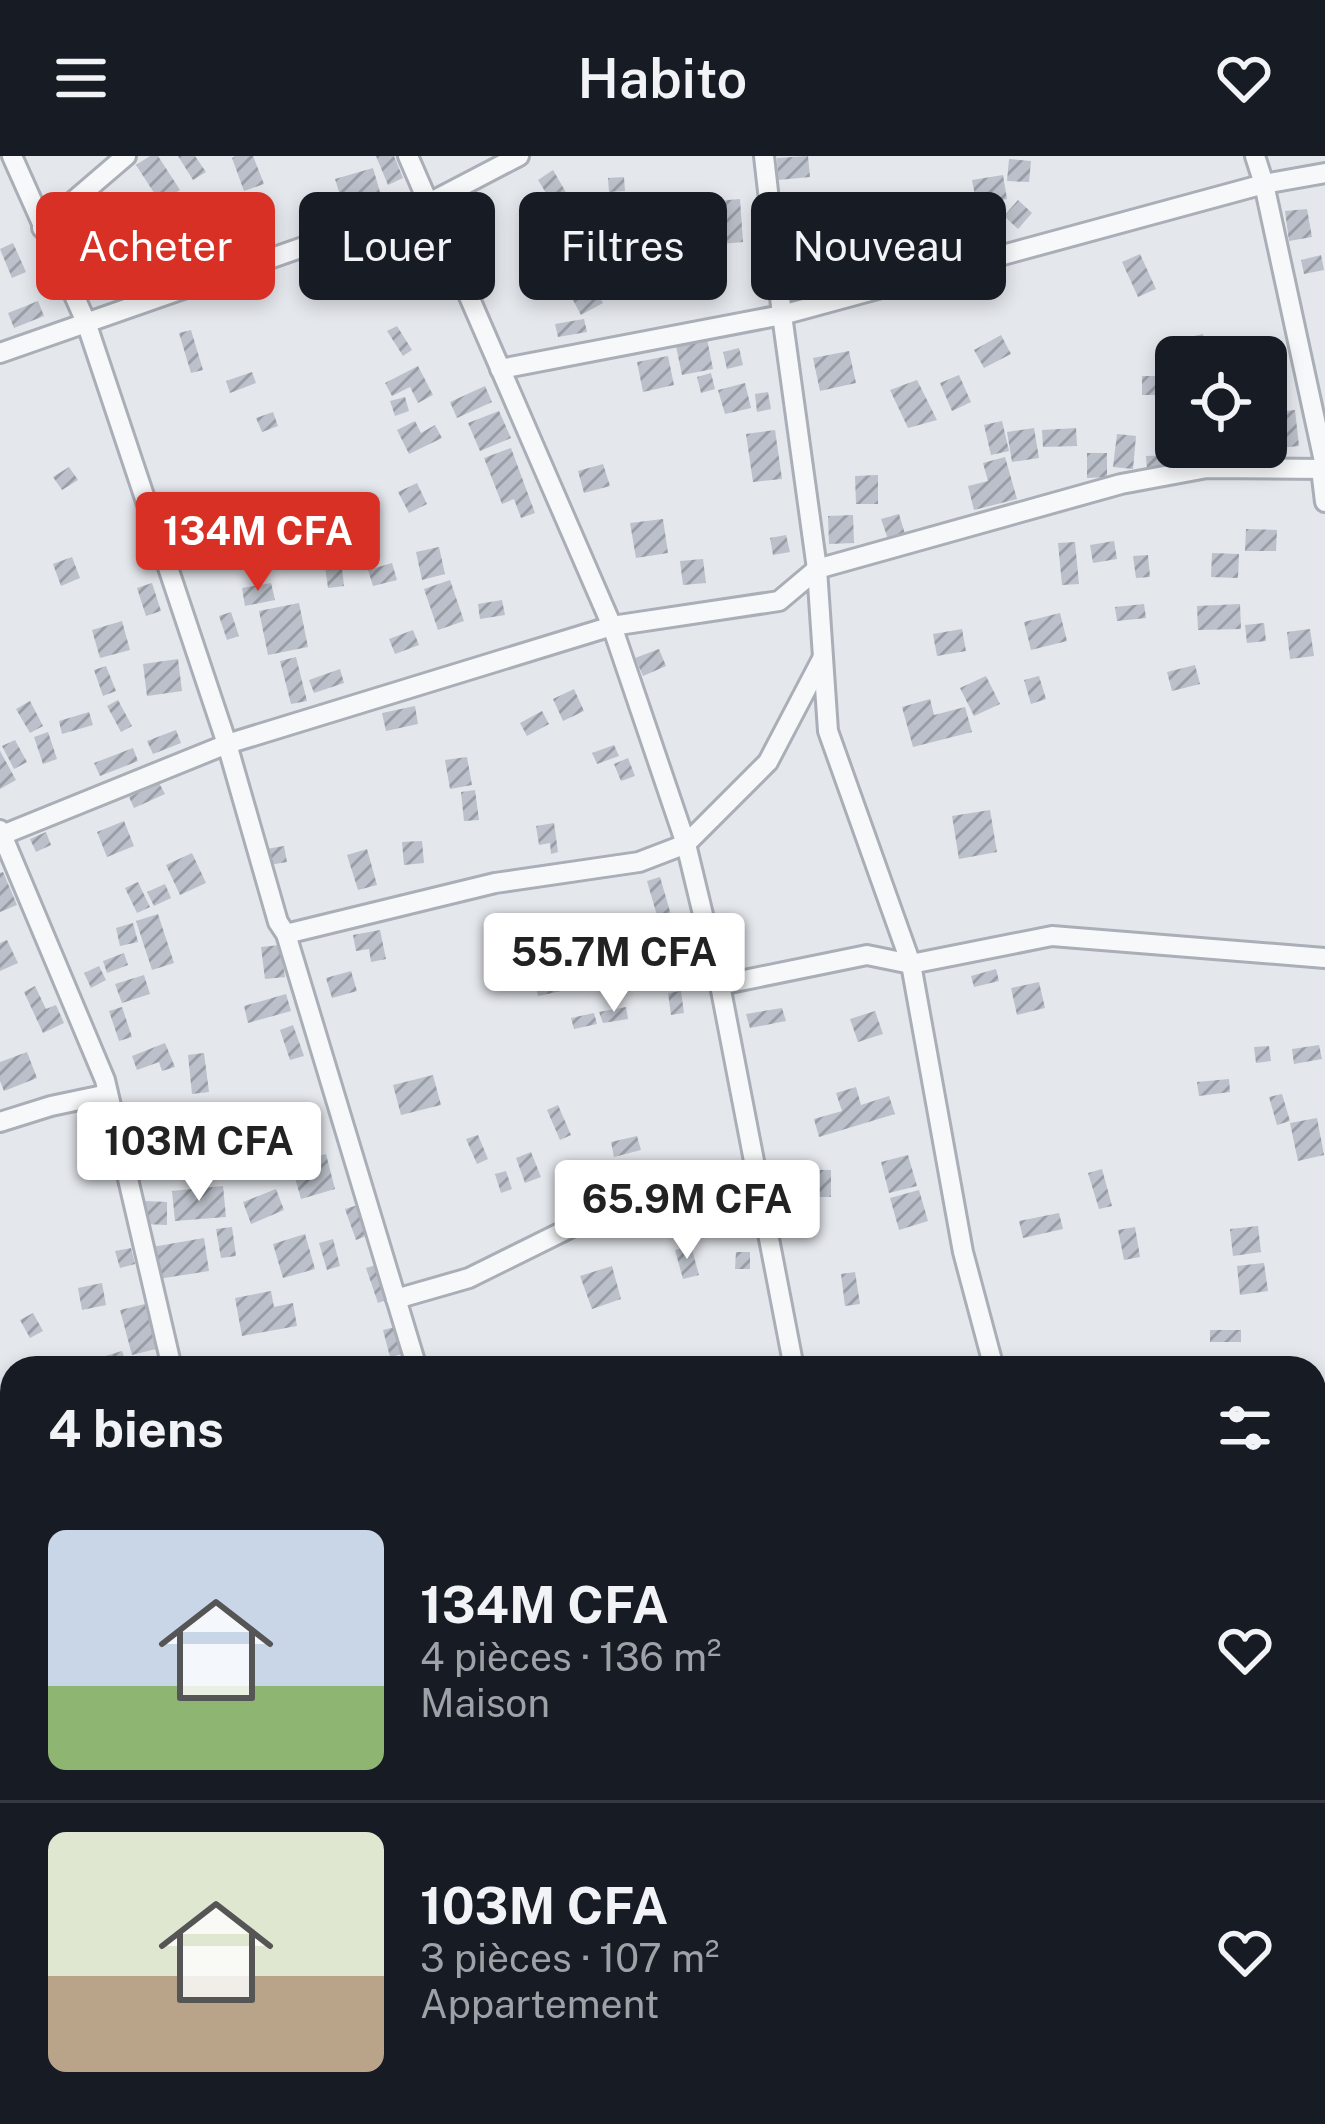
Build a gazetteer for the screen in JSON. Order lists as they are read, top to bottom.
{
  "page": {
    "header": "Habito",
    "chip": [
      "Acheter",
      "Louer",
      "Filtres",
      "Nouveau"
    ],
    "price": [
      "134M CFA",
      "55.7M CFA",
      "103M CFA",
      "65.9M CFA"
    ],
    "heading": "4 biens",
    "list": [
      {
        "name": "134M CFA",
        "note": "4 pièces · 136 m² · Maison"
      },
      {
        "name": "103M CFA",
        "note": "3 pièces · 107 m² · Appartement"
      }
    ]
  }
}
